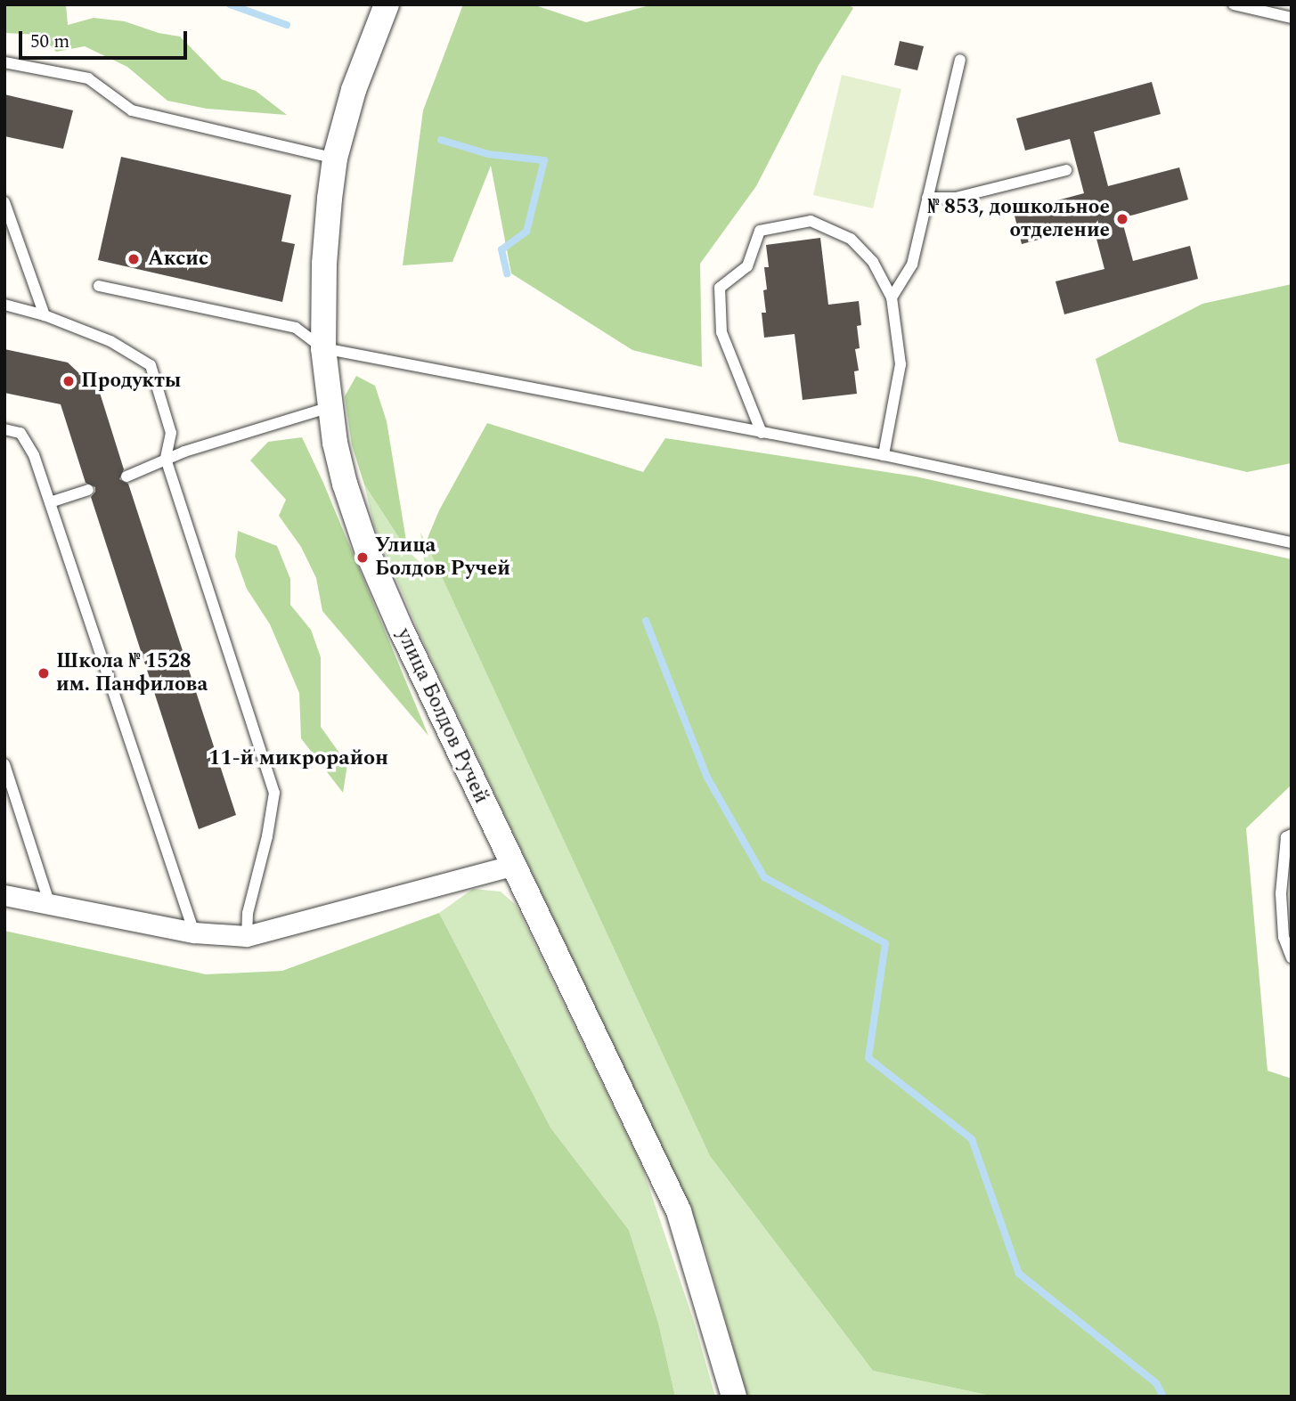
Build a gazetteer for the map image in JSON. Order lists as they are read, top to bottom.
{
  "streets": {
    "street": ["улица Болдов Ручей"]
  },
  "districts": ["11-й микрорайон"],
  "places": [
    "№ 853, дошкольное отделение",
    "Аксис",
    "Продукты",
    "Улица Болдов Ручей",
    "Школа № 1528 им. Панфилова"
  ],
  "scale_bar": "50 m"
}
